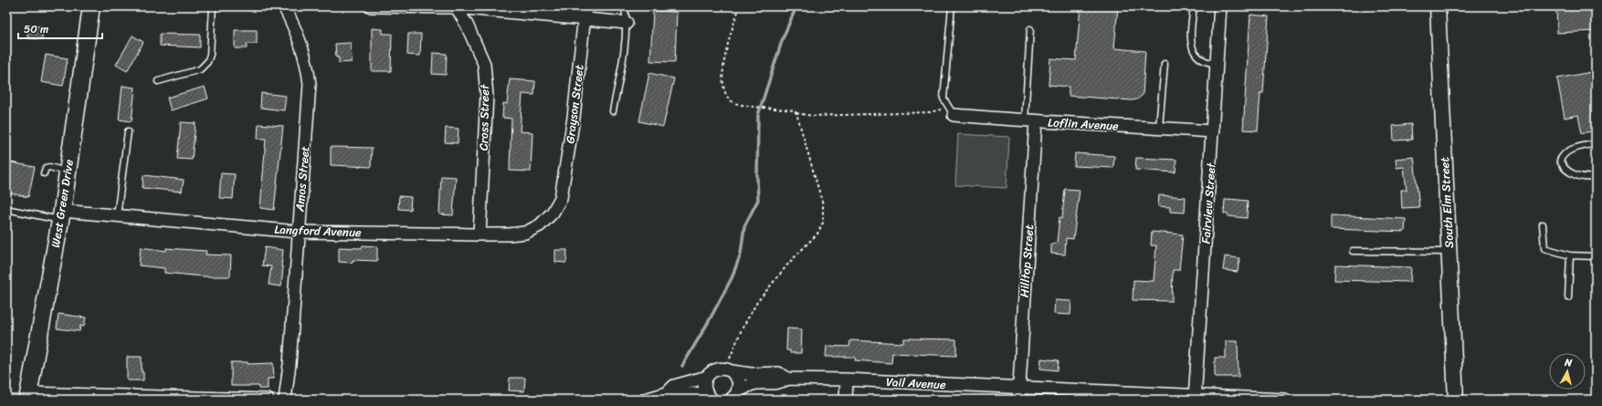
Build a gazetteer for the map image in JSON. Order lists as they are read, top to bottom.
{
  "streets": {
    "main road": ["West Green Drive"],
    "street": [
      "Grayson Street",
      "Cross Street",
      "Loflin Avenue",
      "Amos Street",
      "South Elm Street",
      "Fairview Street",
      "Langford Avenue",
      "Hilltop Street",
      "Vail Avenue"
    ]
  },
  "crossings": [
    ["Grayson Street", "Langford Avenue"],
    ["Cross Street", "Langford Avenue"],
    ["Loflin Avenue", "Fairview Street"],
    ["Loflin Avenue", "Hilltop Street"],
    ["Amos Street", "Langford Avenue"],
    ["West Green Drive", "Langford Avenue"],
    ["Fairview Street", "Vail Avenue"],
    ["Hilltop Street", "Vail Avenue"]
  ],
  "scale_bar": "50 m",
  "north": "top"
}
